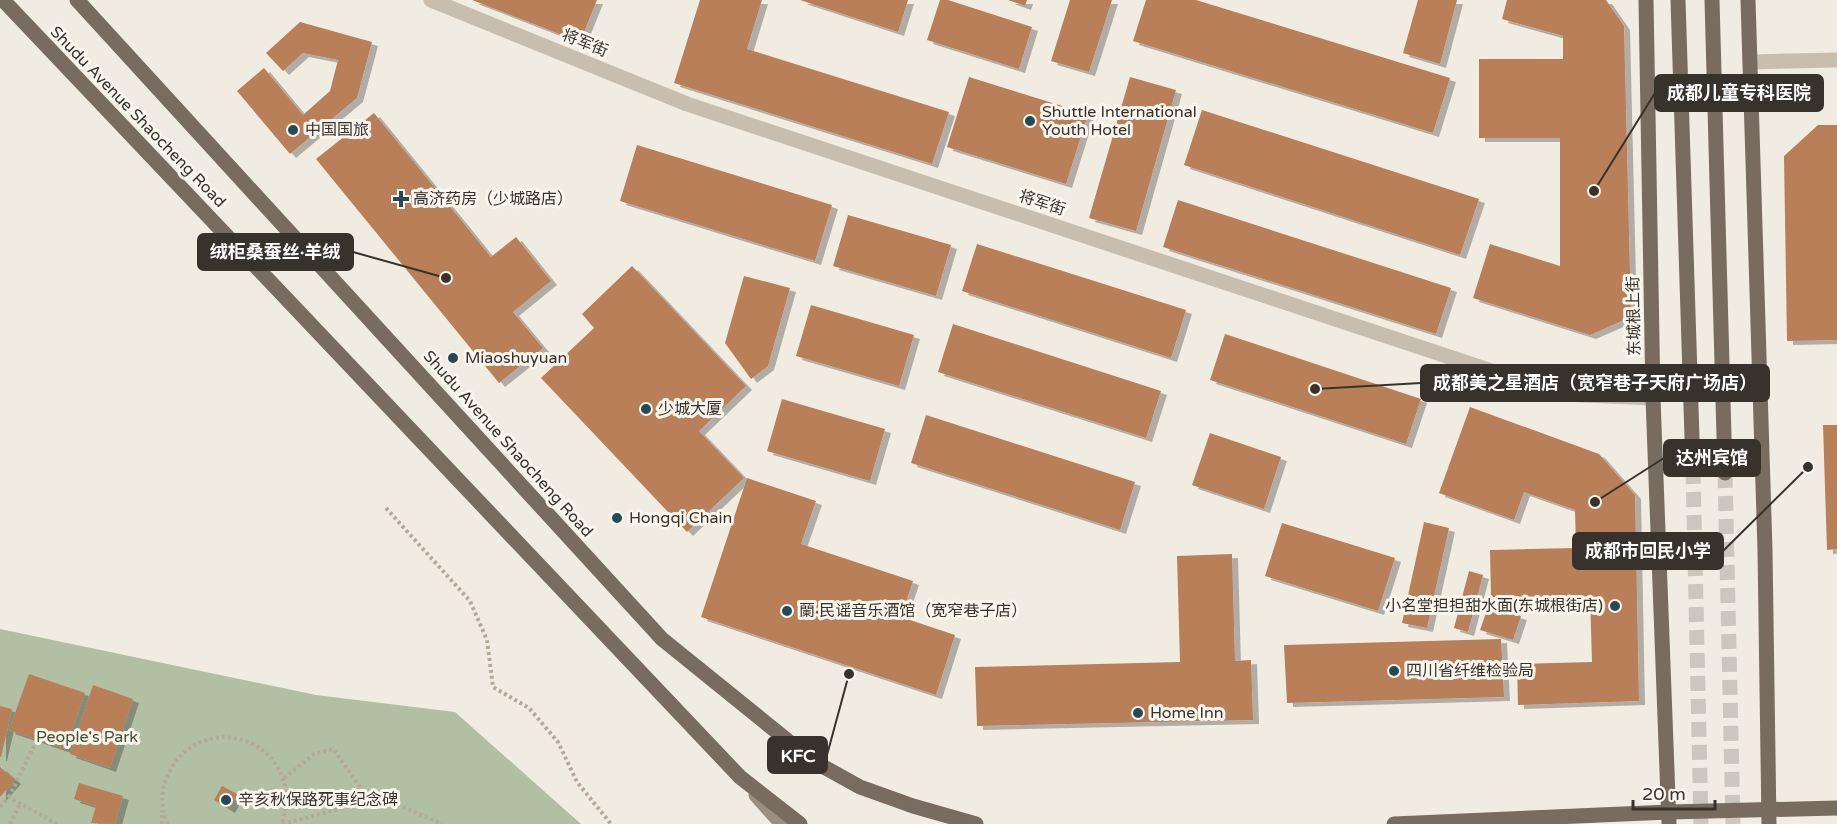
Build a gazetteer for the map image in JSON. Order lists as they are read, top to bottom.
{
  "streets": {
    "main road": ["Shudu Avenue Shaocheng Road", "东城根上街"],
    "street": ["将军街"]
  },
  "crossings": [
    ["将军街", "东城根上街"]
  ],
  "parks": ["People's Park"],
  "places": {
    "other": [
      "Shuttle International Youth Hotel",
      "中国国旅",
      "成都儿童专科医院",
      "绒柜桑蚕丝·羊绒",
      "Miaoshuyuan",
      "成都美之星酒店（宽窄巷子天府广场店）",
      "少城大厦",
      "成都市回民小学",
      "达州宾馆",
      "Hongqi Chain",
      "小名堂担担甜水面(东城根街店)",
      "蘭·民谣音乐酒馆（宽窄巷子店）",
      "四川省纤维检验局",
      "KFC",
      "Home Inn",
      "辛亥秋保路死事纪念碑"
    ],
    "health": ["高济药房（少城路店）"]
  },
  "scale_bar": "20 m"
}
